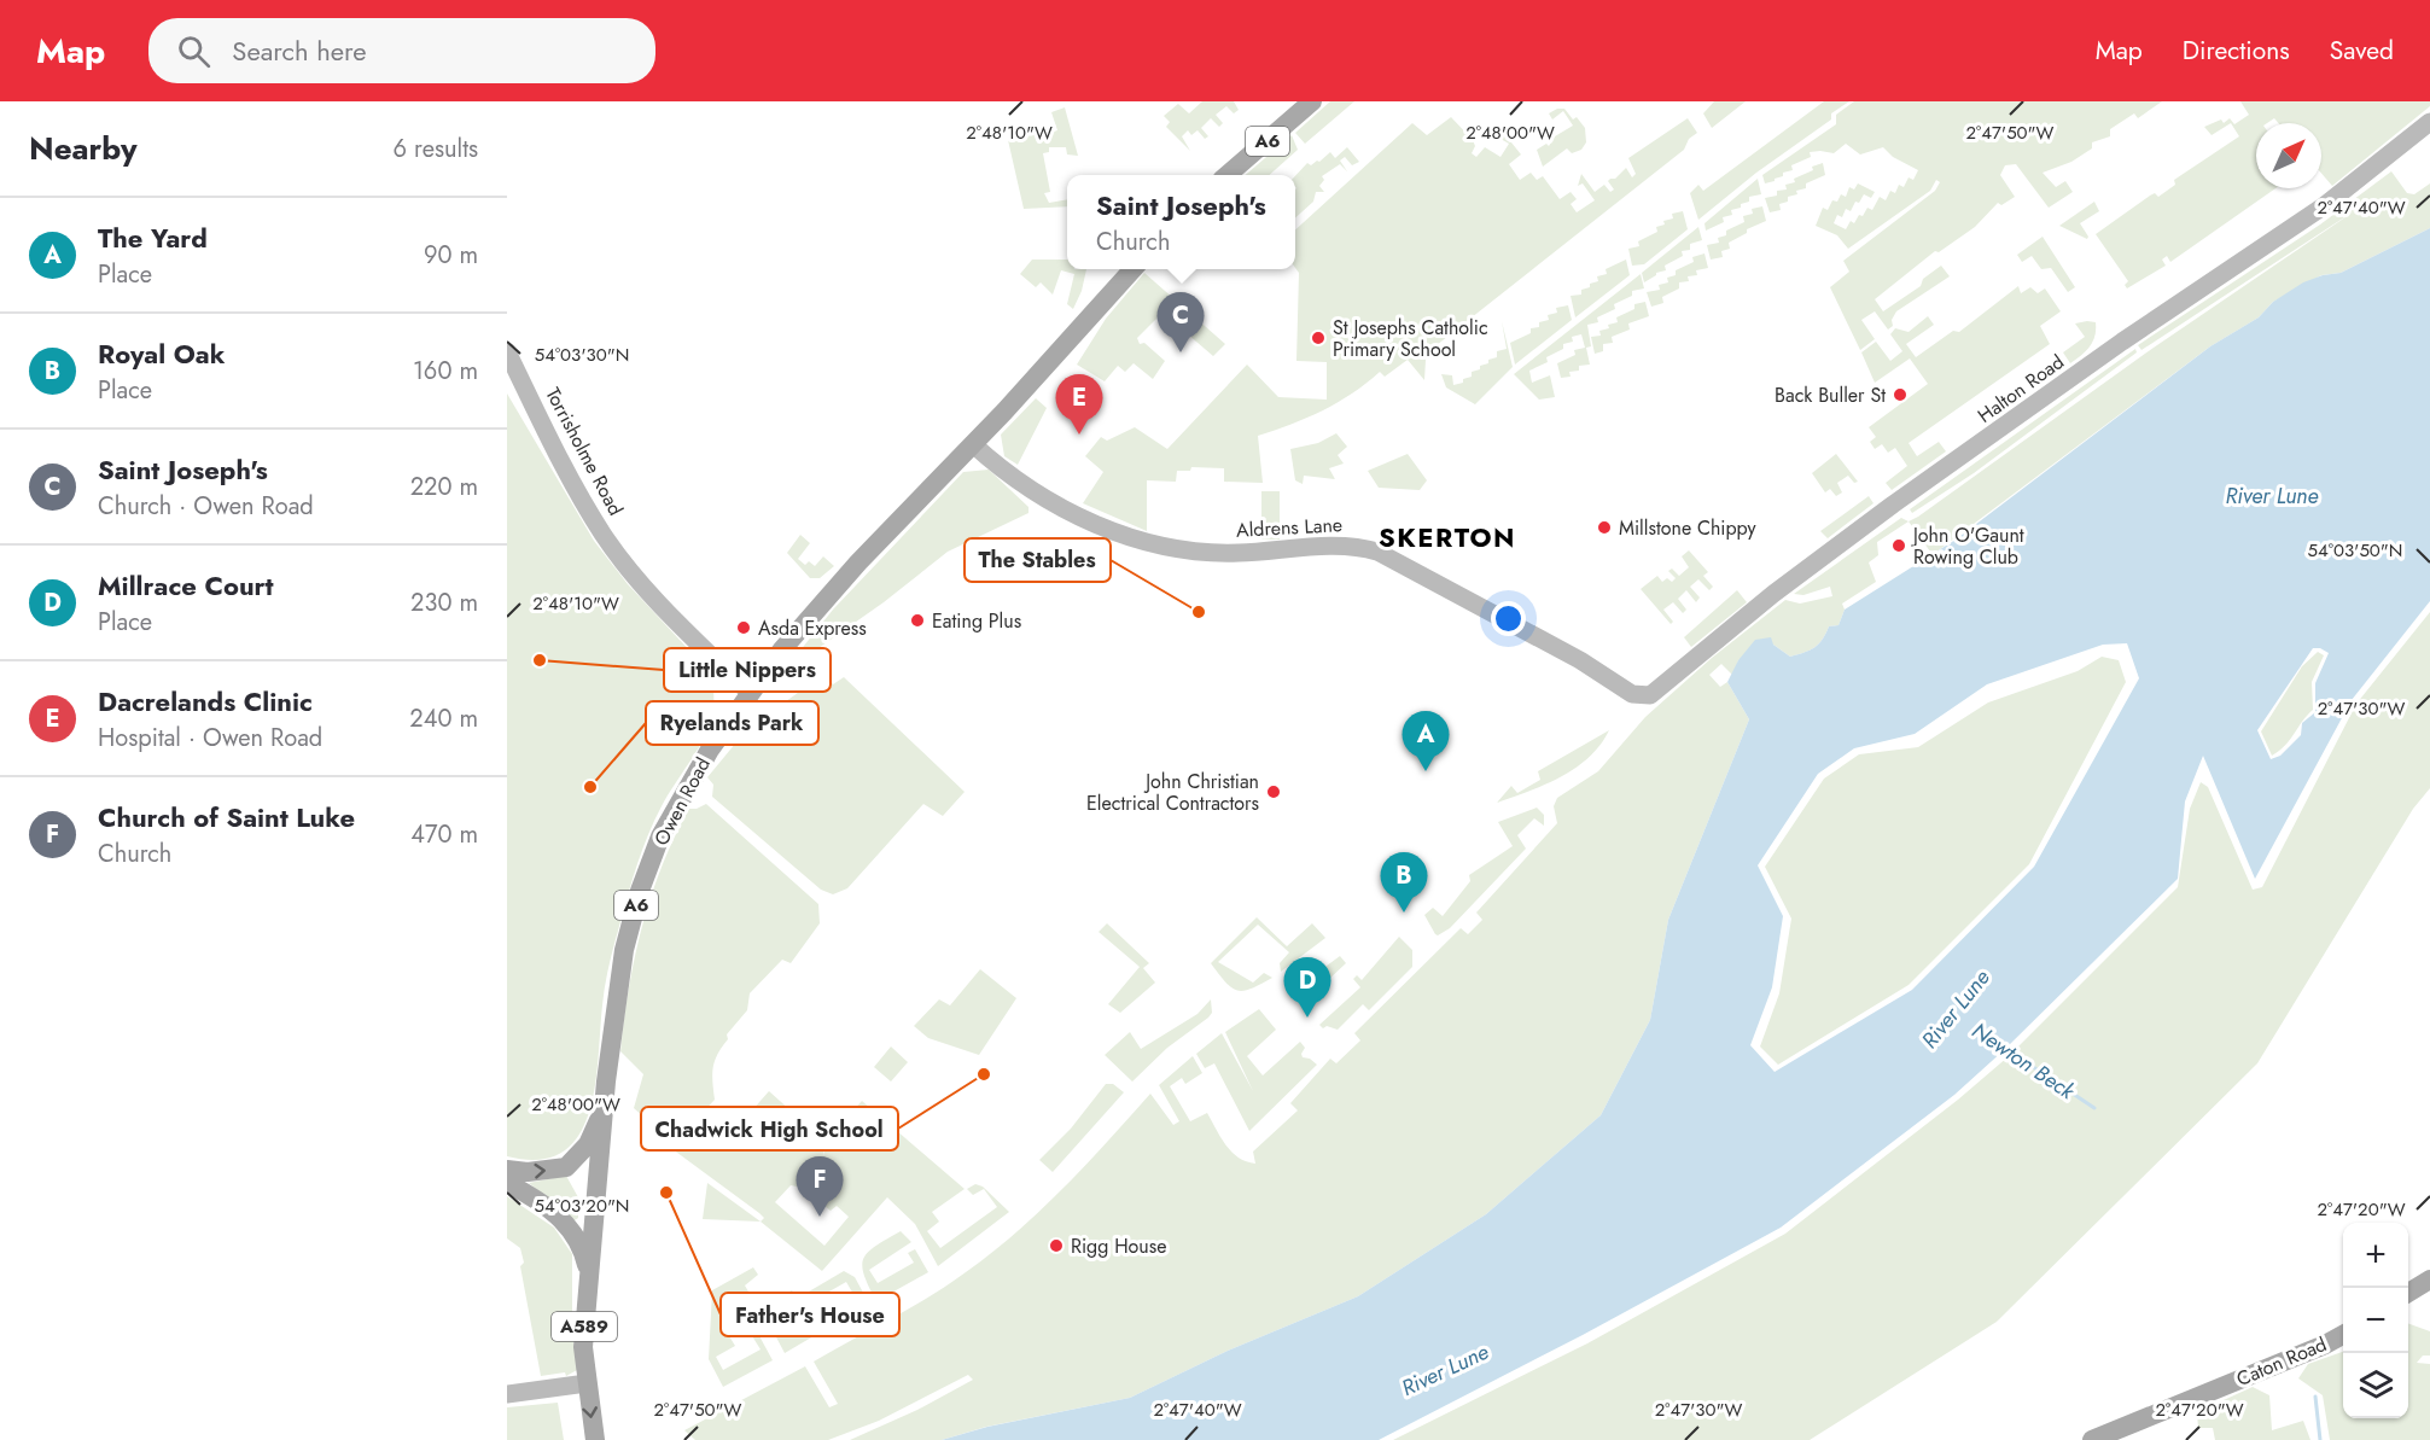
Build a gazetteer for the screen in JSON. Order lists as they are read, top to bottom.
{
  "streets": {
    "main road": [
      "A6",
      "Owen Road",
      "A589",
      "Caton Road"
    ],
    "street": ["Halton Road", "Torrisholme Road", "Aldrens Lane"]
  },
  "crossings": [
    ["Halton Road", "Aldrens Lane"],
    ["Torrisholme Road", "Owen Road"],
    ["Aldrens Lane", "Owen Road"],
    ["Owen Road", "A589"]
  ],
  "districts": ["SKERTON"],
  "water": ["River Lune", "Newton Beck"],
  "places": [
    "St Josephs Catholic Primary School",
    "Back Buller St",
    "Millstone Chippy",
    "John O'Gaunt Rowing Club",
    "The Stables",
    "Eating Plus",
    "Asda Express",
    "Little Nippers",
    "Ryelands Park",
    "John Christian Electrical Contractors",
    "Chadwick High School",
    "Father's House",
    "Rigg House"
  ],
  "north": "top right",
  "page": {
    "header": "Map",
    "search": "Search here",
    "nav": ["Map", "Directions", "Saved"],
    "heading": ["Nearby", "6 results"],
    "popup": ["Saint Joseph's", "Church"],
    "list": [
      {
        "mark": "A",
        "name": "The Yard",
        "note": "Place",
        "value": "90 m"
      },
      {
        "mark": "B",
        "name": "Royal Oak",
        "note": "Place",
        "value": "160 m"
      },
      {
        "mark": "C",
        "name": "Saint Joseph's",
        "note": "Church · Owen Road",
        "value": "220 m"
      },
      {
        "mark": "D",
        "name": "Millrace Court",
        "note": "Place",
        "value": "230 m"
      },
      {
        "mark": "E",
        "name": "Dacrelands Clinic",
        "note": "Hospital · Owen Road",
        "value": "240 m"
      },
      {
        "mark": "F",
        "name": "Church of Saint Luke",
        "note": "Church",
        "value": "470 m"
      }
    ],
    "pins": [
      "C",
      "E",
      "A",
      "B",
      "D",
      "F"
    ],
    "map_buttons": ["+", "−"]
  },
  "coordinates": [
    "2°48'10\"W",
    "2°48'00\"W",
    "2°47'50\"W",
    "2°47'40\"W",
    "54°03'30\"N",
    "54°03'50\"N",
    "2°47'30\"W",
    "54°03'20\"N",
    "2°47'20\"W"
  ]
}
